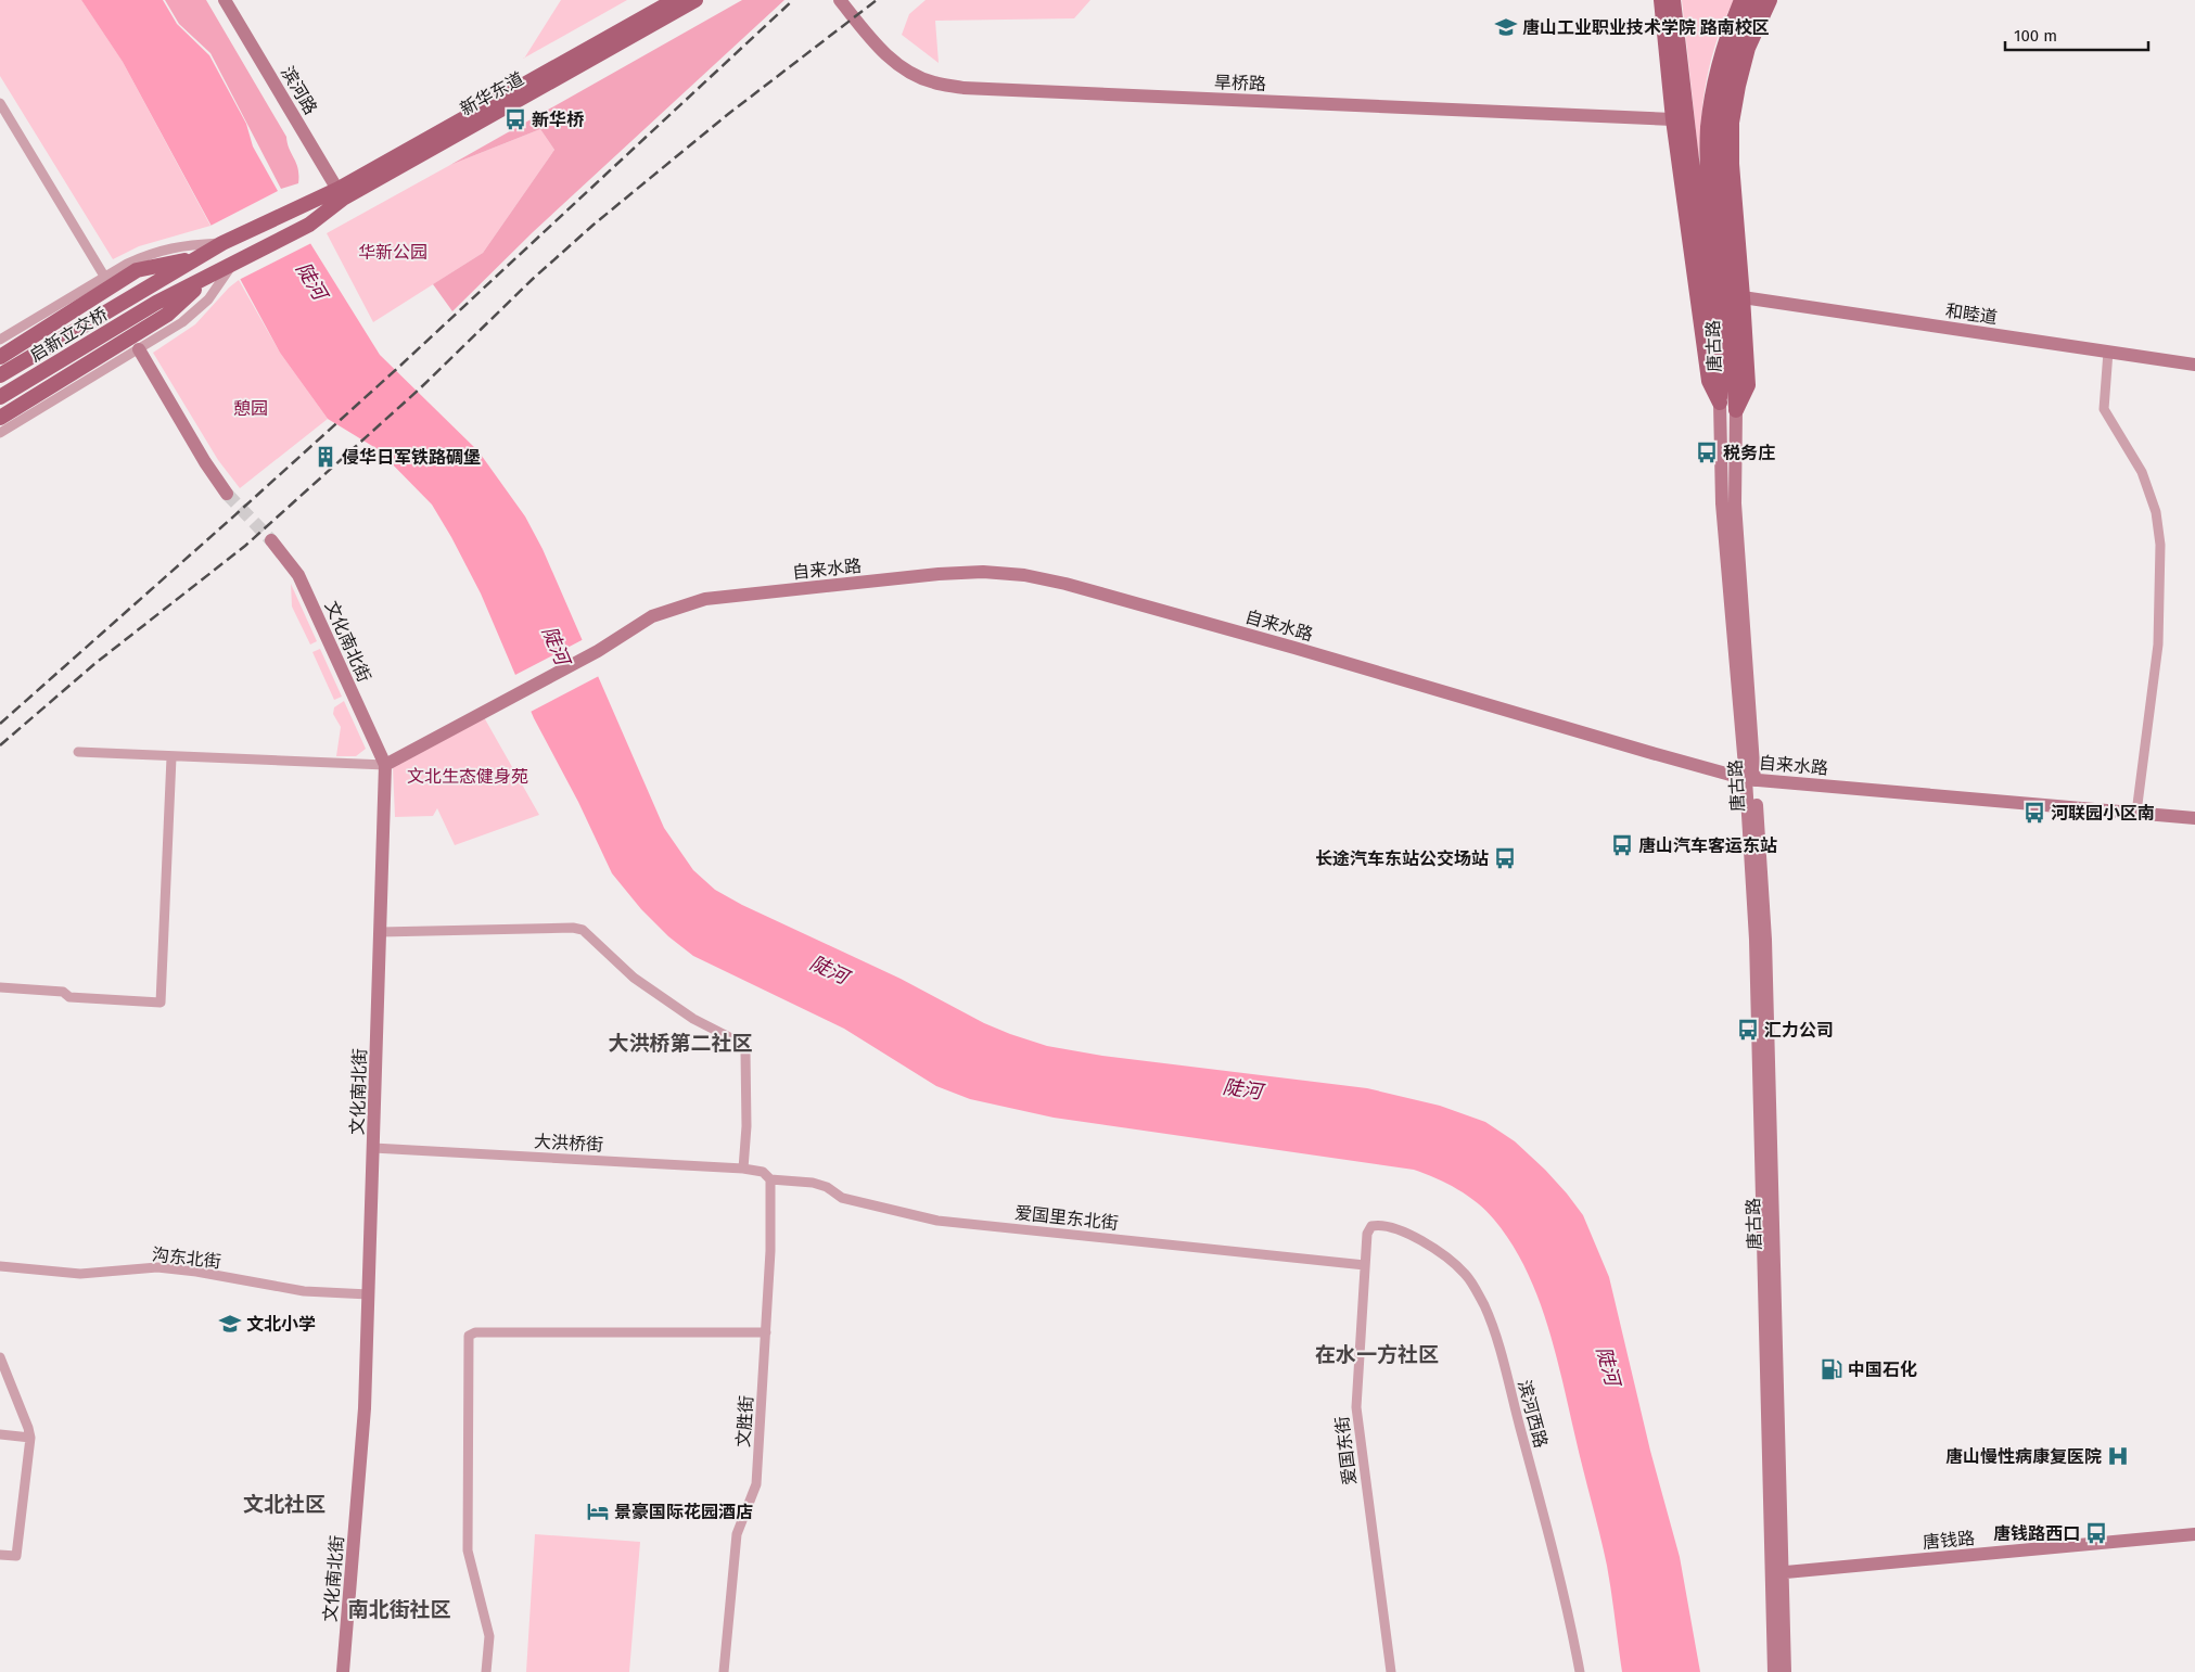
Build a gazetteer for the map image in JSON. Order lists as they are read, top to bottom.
{
  "streets": {
    "main road": ["新华东道", "启新立交桥", "唐古路"],
    "street": [
      "旱桥路",
      "滨河路",
      "和睦道",
      "自来水路",
      "文化南北街",
      "大洪桥街",
      "爱国里东北街",
      "沟东北街",
      "滨河西路",
      "文胜街",
      "爱国东街",
      "唐钱路"
    ]
  },
  "crossings": [
    ["滨河路", "新华东道"],
    ["唐古路", "自来水路"],
    ["唐古路", "唐钱路"],
    ["自来水路", "文化南北街"],
    ["文化南北街", "大洪桥街"],
    ["文化南北街", "沟东北街"],
    ["大洪桥街", "爱国里东北街"],
    ["大洪桥街", "文胜街"],
    ["爱国里东北街", "文胜街"],
    ["爱国里东北街", "爱国东街"],
    ["滨河西路", "爱国东街"]
  ],
  "districts": [
    "大洪桥第二社区",
    "在水一方社区",
    "文北社区",
    "南北街社区"
  ],
  "water": ["陡河"],
  "parks": ["华新公园", "憩园", "文北生态健身苑"],
  "places": {
    "school or university": ["唐山工业职业技术学院 路南校区", "文北小学"],
    "bus stop": [
      "新华桥",
      "税务庄",
      "河联园小区南",
      "唐山汽车客运东站",
      "长途汽车东站公交场站",
      "汇力公司",
      "唐钱路西口"
    ],
    "building": ["侵华日军铁路碉堡"],
    "fuel station": ["中国石化"],
    "hospital": ["唐山慢性病康复医院"],
    "hotel": ["景豪国际花园酒店"]
  },
  "scale_bar": "100 m"
}
